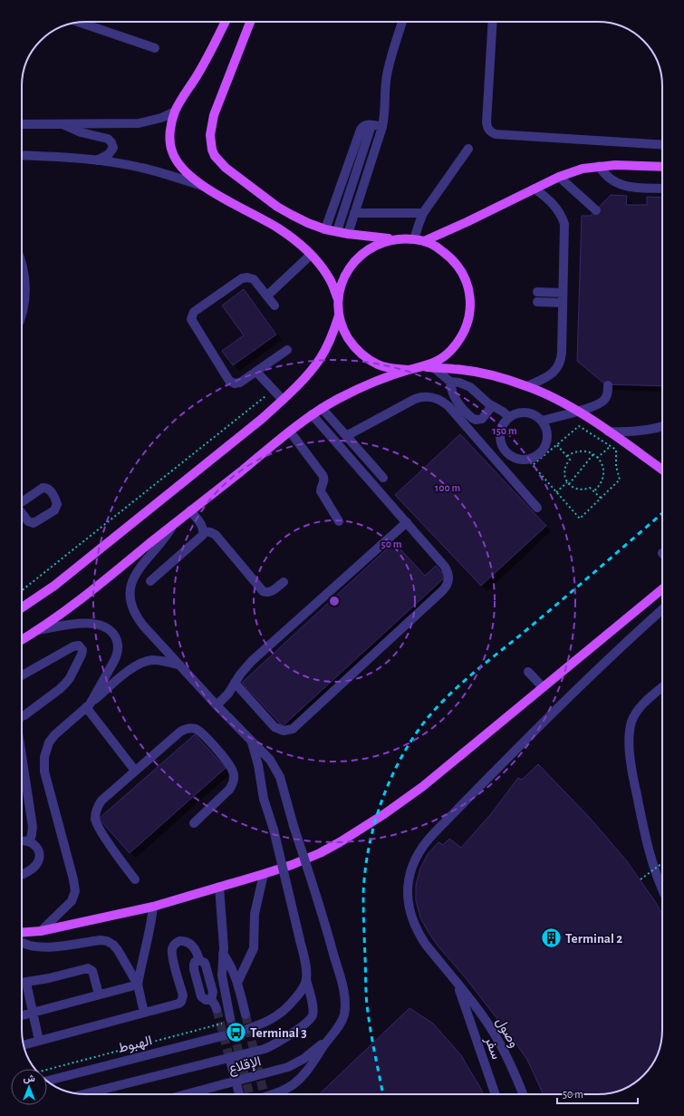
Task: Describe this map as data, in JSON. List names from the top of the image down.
{
  "streets": {
    "street": [
      "وصول",
      "الهبوط",
      "سفر",
      "الإقلاع"
    ]
  },
  "crossings": [
    ["وصول", "سفر"]
  ],
  "places": {
    "building": ["Terminal 2"],
    "bus stop": ["Terminal 3"]
  },
  "scale_bar": "50 m",
  "north": "top",
  "rings": ["150 m", "100 m", "50 m"]
}
